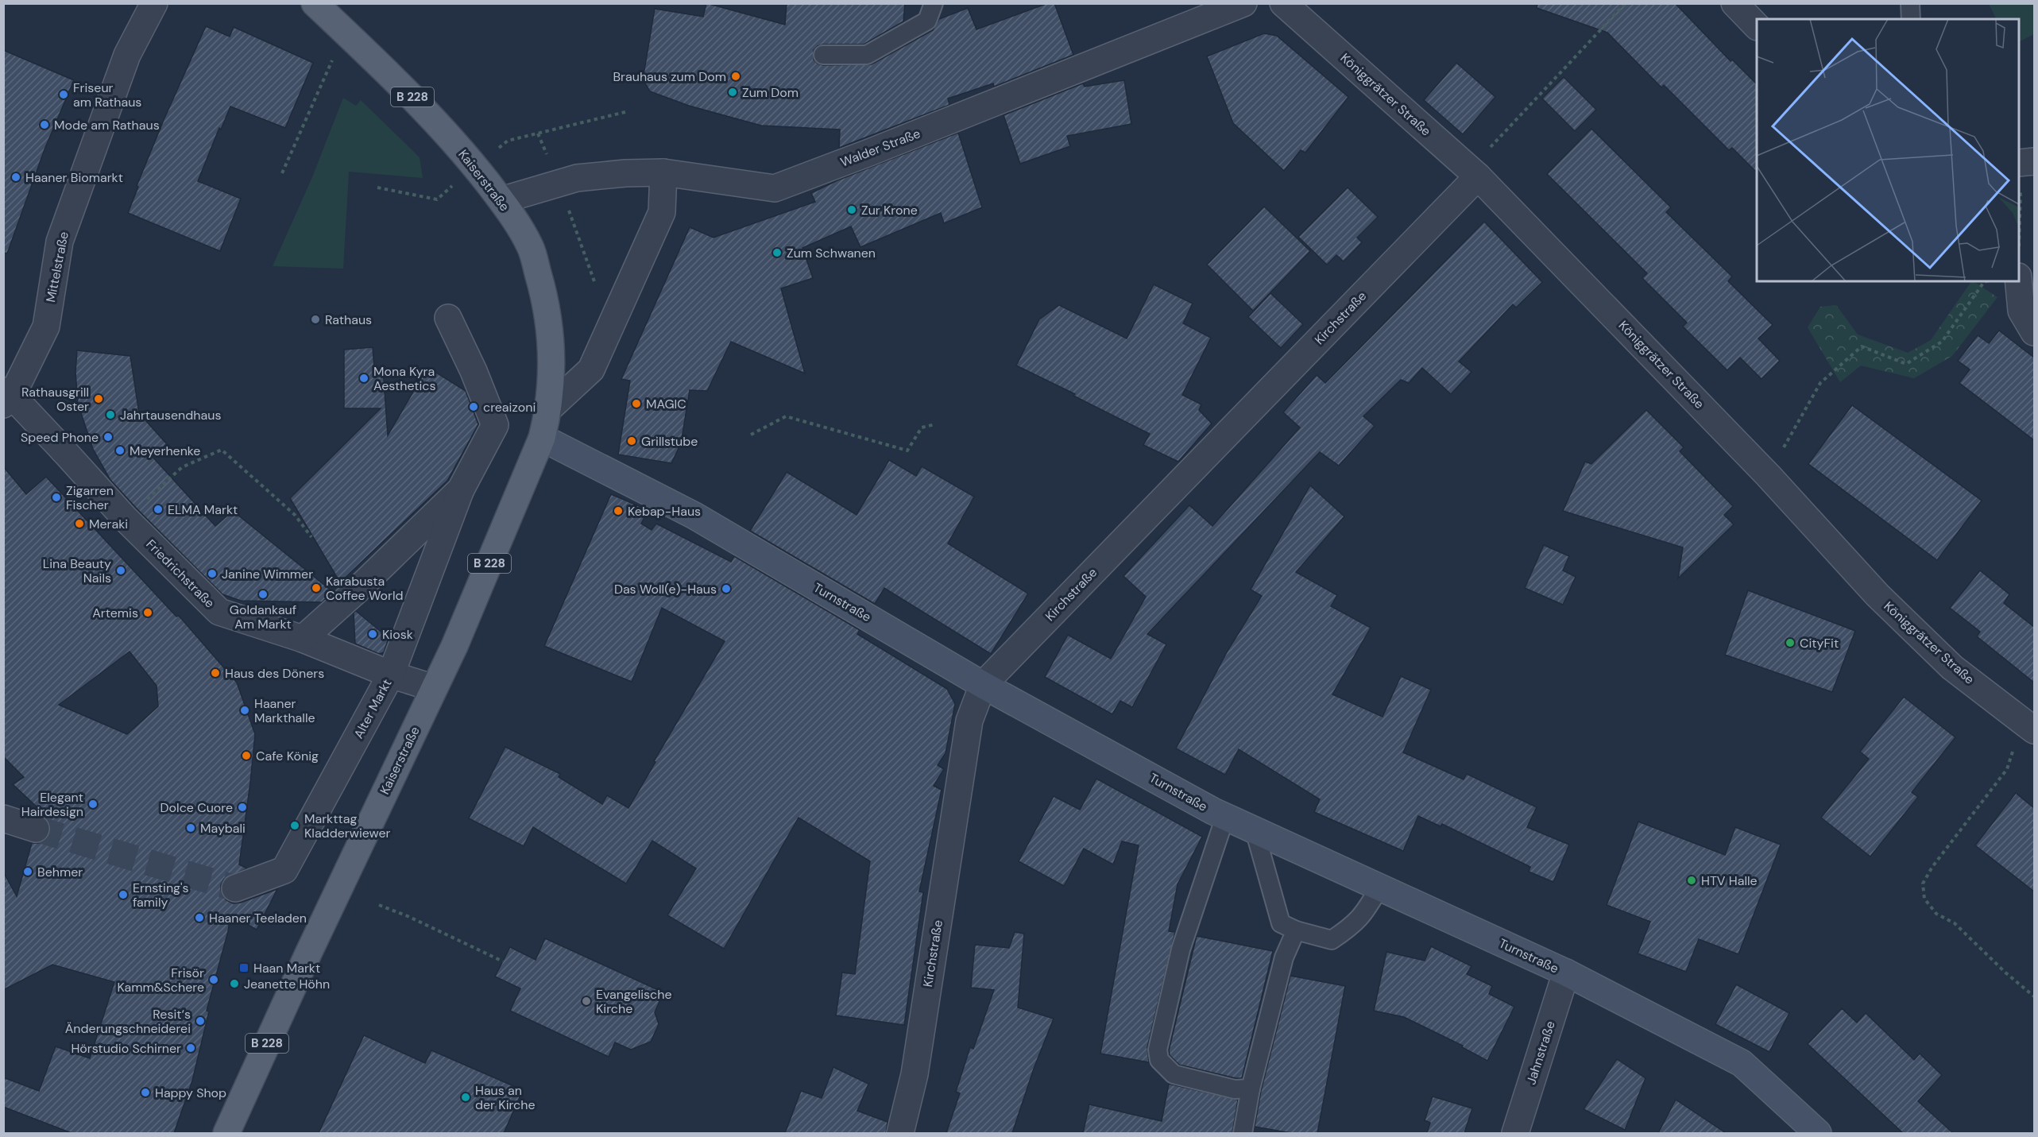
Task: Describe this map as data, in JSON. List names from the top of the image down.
{
  "streets": {
    "main road": ["B 228", "Kaiserstraße", "Turnstraße"],
    "street": [
      "Königgrätzer Straße",
      "Walder Straße",
      "Mittelstraße",
      "Kirchstraße",
      "Friedrichstraße",
      "Alter Markt",
      "Jahnstraße"
    ]
  },
  "crossings": [
    ["Königgrätzer Straße", "Kirchstraße"],
    ["Walder Straße", "Kaiserstraße"],
    ["Kaiserstraße", "Friedrichstraße"],
    ["Kaiserstraße", "Turnstraße"],
    ["Mittelstraße", "Friedrichstraße"],
    ["Kirchstraße", "Turnstraße"],
    ["Friedrichstraße", "Alter Markt"],
    ["Turnstraße", "Jahnstraße"]
  ],
  "places": {
    "other": [
      "Brauhaus zum Dom",
      "Zum Dom",
      "Friseur am Rathaus",
      "Mode am Rathaus",
      "Haaner Biomarkt",
      "Zur Krone",
      "Zum Schwanen",
      "Rathaus",
      "Mona Kyra Aesthetics",
      "Rathausgrill Oster",
      "MAGIC",
      "creaizoni",
      "Jahrtausendhaus",
      "Speed Phone",
      "Grillstube",
      "Meyerhenke",
      "Zigarren Fischer",
      "ELMA Markt",
      "Kebap-Haus",
      "Meraki",
      "Lina Beauty Nails",
      "Janine Wimmer",
      "Karabusta Coffee World",
      "Das Woll(e)-Haus",
      "Goldankauf Am Markt",
      "Artemis",
      "Kiosk",
      "CityFit",
      "Haus des Döners",
      "Haaner Markthalle",
      "Cafe König",
      "Elegant Hairdesign",
      "Dolce Cuore",
      "Markttag Kladderwiewer",
      "Maybali",
      "Behmer",
      "HTV Halle",
      "Ernsting's family",
      "Haaner Teeladen",
      "Frisör Kamm&Schere",
      "Jeanette Höhn",
      "Evangelische Kirche",
      "Resit‘s Änderungschneiderei",
      "Hörstudio Schirner",
      "Happy Shop",
      "Haus an der Kirche"
    ],
    "transit": ["Haan Markt"]
  }
}
